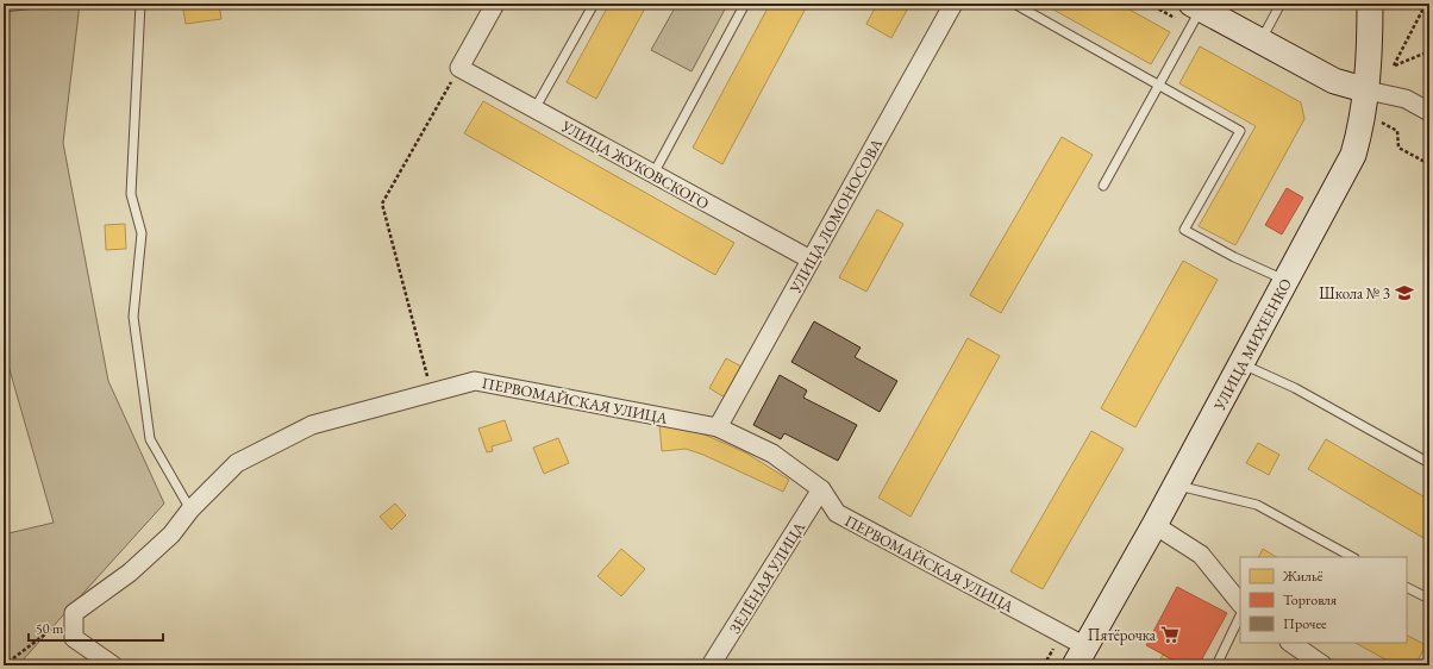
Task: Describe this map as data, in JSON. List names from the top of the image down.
{
  "streets": {
    "street": [
      "УЛИЦА ЖУКОВСКОГО",
      "УЛИЦА ЛОМОНОСОВА",
      "УЛИЦА МИХЕЕНКО",
      "ПЕРВОМАЙСКАЯ УЛИЦА",
      "ЗЕЛЁНАЯ УЛИЦА"
    ]
  },
  "crossings": [
    ["УЛИЦА ЖУКОВСКОГО", "УЛИЦА ЛОМОНОСОВА"],
    ["УЛИЦА ЛОМОНОСОВА", "ПЕРВОМАЙСКАЯ УЛИЦА"],
    ["УЛИЦА МИХЕЕНКО", "ПЕРВОМАЙСКАЯ УЛИЦА"],
    ["ПЕРВОМАЙСКАЯ УЛИЦА", "ЗЕЛЁНАЯ УЛИЦА"]
  ],
  "places": {
    "school or university": ["Школа № 3"],
    "supermarket": ["Пятёрочка"]
  },
  "legend": ["Жильё", "Торговля", "Прочее"],
  "scale_bar": "50 m"
}
